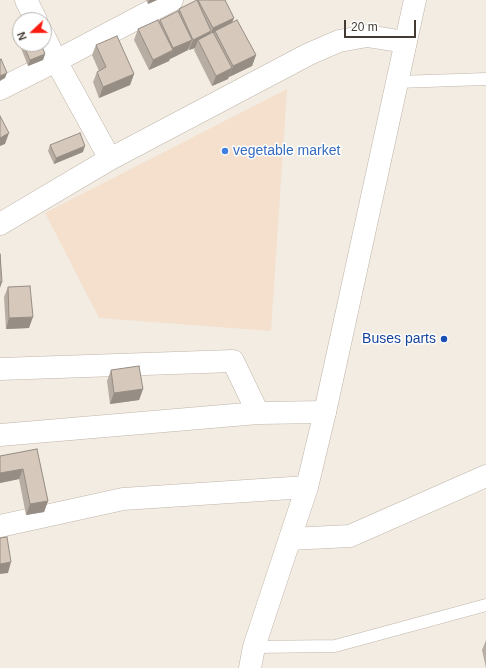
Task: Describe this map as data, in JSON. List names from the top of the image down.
{
  "places": ["vegetable market", "Buses parts"],
  "scale_bar": "20 m",
  "north": "left"
}
